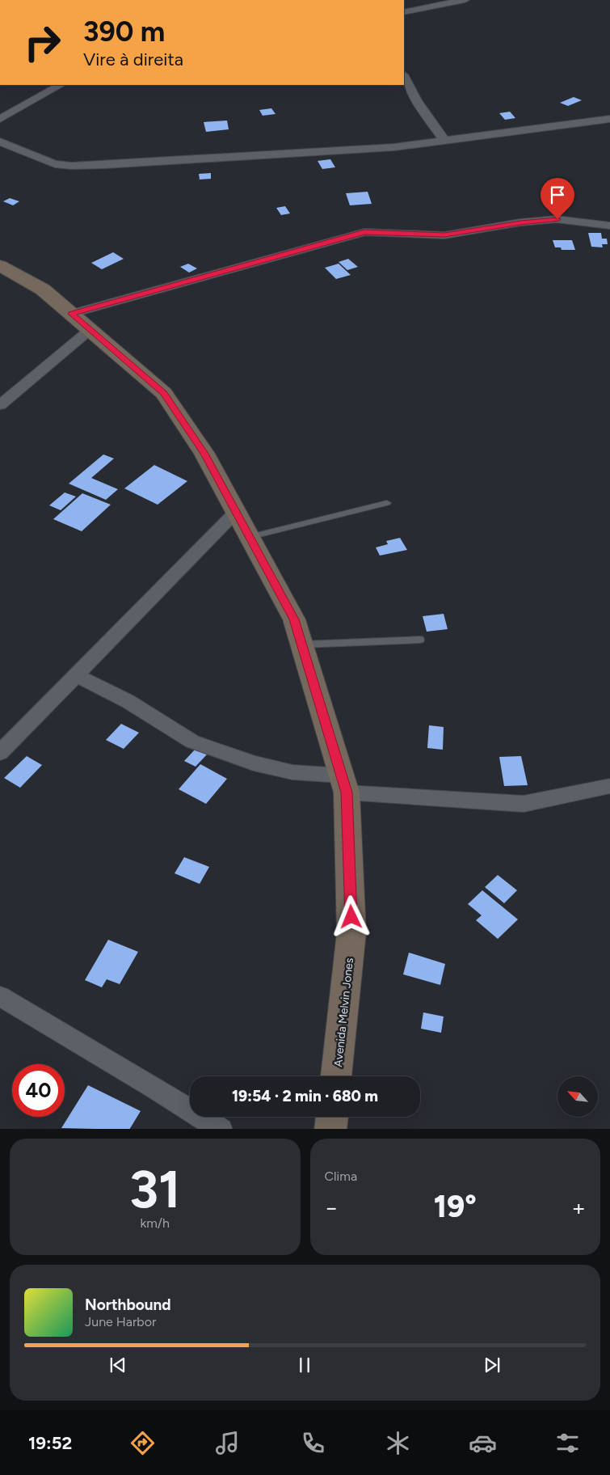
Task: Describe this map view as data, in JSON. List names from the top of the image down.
{
  "streets": {
    "street": ["Avenida Melvin Jones"]
  },
  "north": "top left",
  "page": {
    "turn": ["390 m", "Vire à direita"],
    "limit": "40",
    "trip": "19:54 · 2 min · 680 m",
    "tile": [
      ["31", "km/h"],
      "Clima"
    ],
    "heat": ["−", "19°", "+"],
    "song": ["Northbound", "June Harbor"],
    "tabs": "19:52"
  }
}
